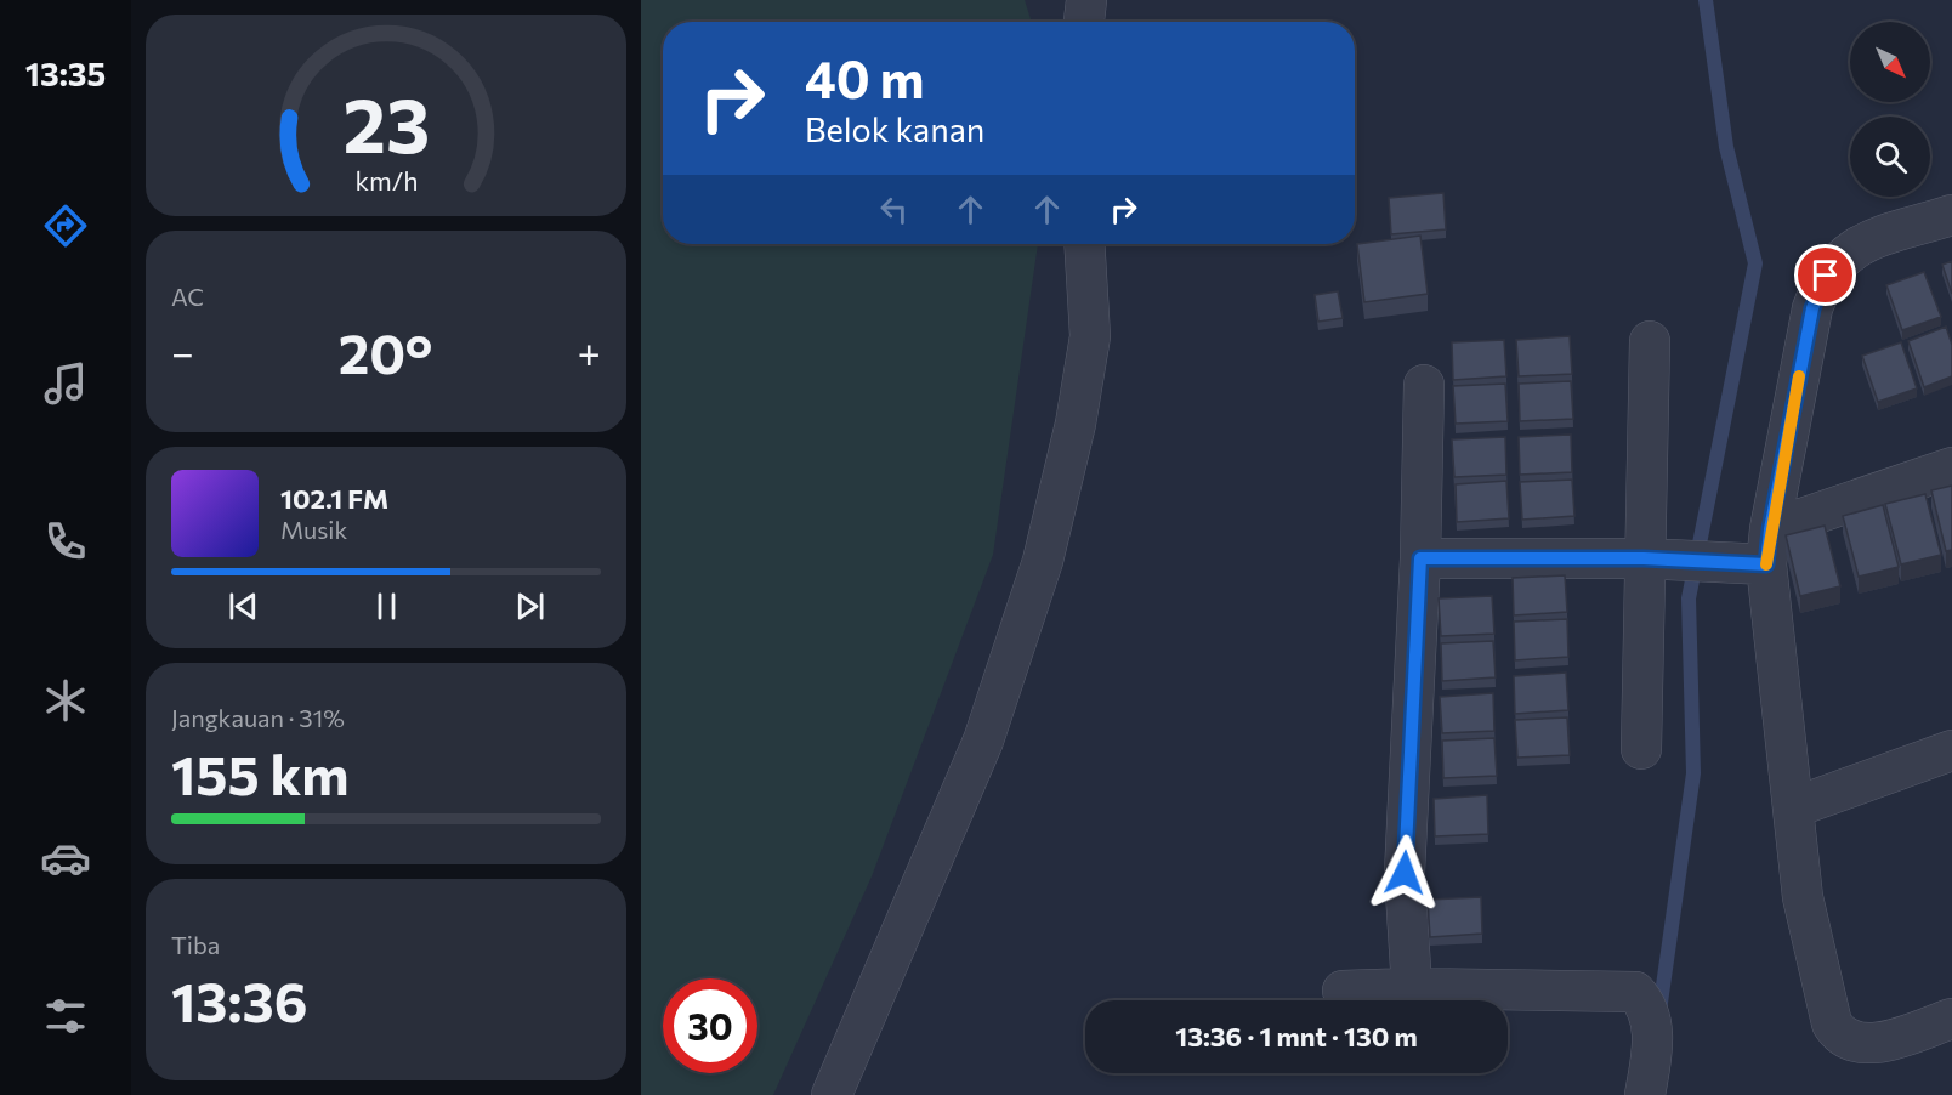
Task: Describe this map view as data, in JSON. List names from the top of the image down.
{
  "north": "bottom right",
  "page": {
    "tabs": "13:35",
    "turn": ["40 m", "Belok kanan"],
    "tile": [
      "AC",
      ["Jangkauan · 31%", "155 km"],
      ["Tiba", "13:36"]
    ],
    "heat": ["−", "20°", "+"],
    "song": ["102.1 FM", "Musik"],
    "limit": "30",
    "trip": "13:36 · 1 mnt · 130 m",
    "gauge": ["23", "km/h"]
  }
}
